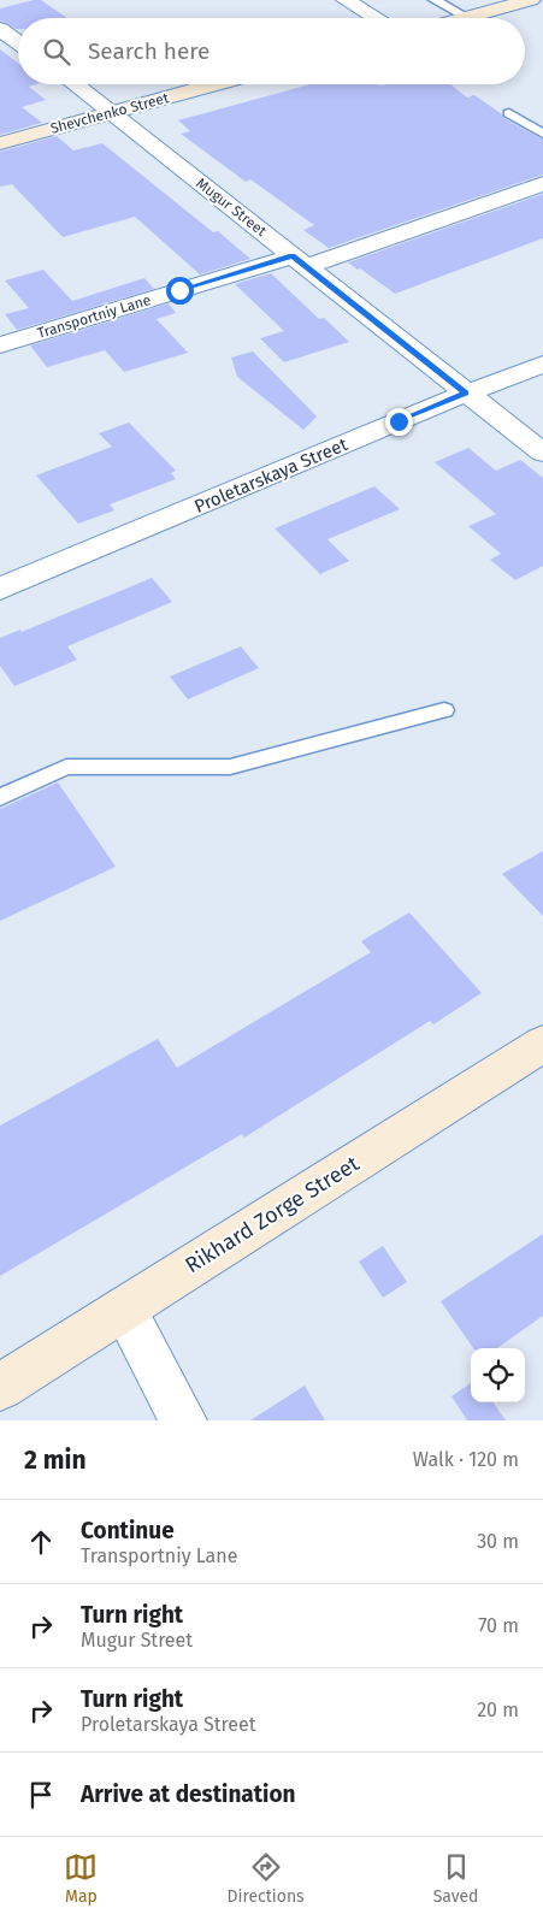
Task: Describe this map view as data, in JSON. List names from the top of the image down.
{
  "streets": {
    "street": [
      "Shevchenko Street",
      "Mugur Street",
      "Transportniy Lane",
      "Proletarskaya Street",
      "Rikhard Zorge Street"
    ]
  },
  "crossings": [
    ["Shevchenko Street", "Mugur Street"],
    ["Mugur Street", "Transportniy Lane"],
    ["Mugur Street", "Proletarskaya Street"]
  ],
  "page": {
    "search": "Search here",
    "heading": ["2 min", "Walk · 120 m"],
    "list": [
      ["Continue", "Transportniy Lane", "30 m"],
      ["Turn right", "Mugur Street", "70 m"],
      ["Turn right", "Proletarskaya Street", "20 m"],
      "Arrive at destination"
    ],
    "nav": ["Map", "Directions", "Saved"]
  }
}
